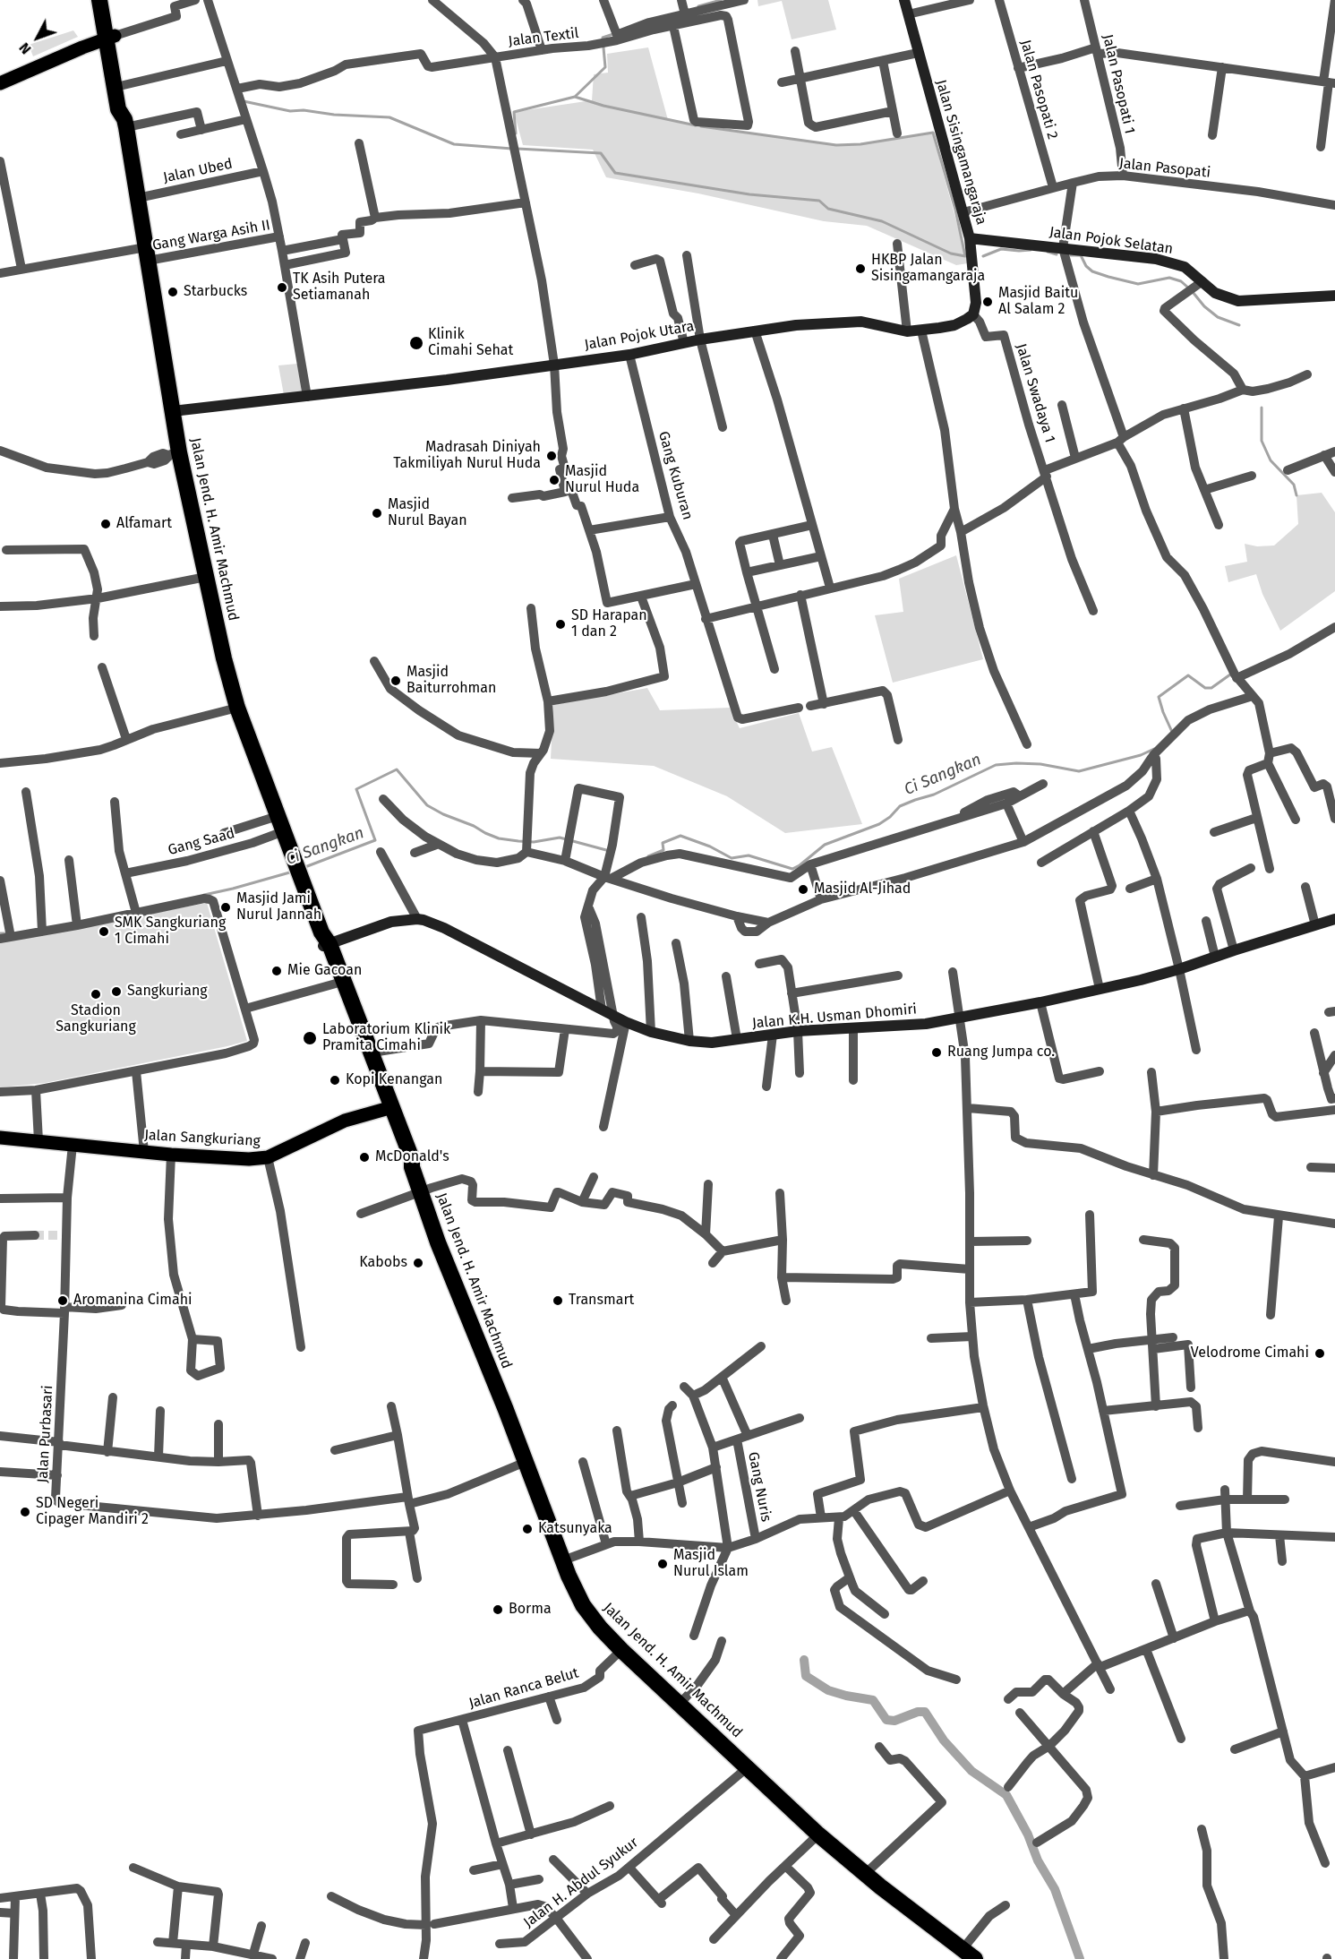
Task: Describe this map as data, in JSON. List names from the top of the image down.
{
  "streets": {
    "highway": ["Jalan Jend. H. Amir Machmud"],
    "main road": [
      "Jalan Sisingamangaraja",
      "Jalan Pojok Selatan",
      "Jalan Pojok Utara",
      "Jalan K.H. Usman Dhomiri",
      "Jalan Sangkuriang"
    ],
    "street": [
      "Jalan Textil",
      "Jalan Pasopati 1",
      "Jalan Pasopati 2",
      "Jalan Pasopati",
      "Jalan Ubed",
      "Gang Warga Asih II",
      "Jalan Swadaya 1",
      "Gang Kuburan",
      "Gang Saad",
      "Jalan Purbasari",
      "Gang Nuris",
      "Jalan Ranca Belut",
      "Jalan H. Abdul Syukur"
    ]
  },
  "crossings": [
    ["Jalan Pasopati 1", "Jalan Pasopati"],
    ["Jalan Pasopati 2", "Jalan Pasopati"],
    ["Jalan Sisingamangaraja", "Jalan Pasopati"],
    ["Jalan Sisingamangaraja", "Jalan Pojok Selatan"],
    ["Jalan Sisingamangaraja", "Jalan Pojok Utara"],
    ["Jalan Sisingamangaraja", "Jalan Swadaya 1"],
    ["Jalan Ubed", "Jalan Jend. H. Amir Machmud"],
    ["Gang Warga Asih II", "Jalan Jend. H. Amir Machmud"],
    ["Jalan Pojok Utara", "Jalan Swadaya 1"],
    ["Jalan Pojok Utara", "Gang Kuburan"],
    ["Jalan Pojok Utara", "Jalan Jend. H. Amir Machmud"],
    ["Jalan Jend. H. Amir Machmud", "Gang Saad"],
    ["Jalan Jend. H. Amir Machmud", "Jalan K.H. Usman Dhomiri"],
    ["Jalan Jend. H. Amir Machmud", "Jalan Sangkuriang"],
    ["Jalan Jend. H. Amir Machmud", "Jalan Purbasari"],
    ["Jalan Jend. H. Amir Machmud", "Jalan Ranca Belut"],
    ["Jalan Jend. H. Amir Machmud", "Jalan H. Abdul Syukur"],
    ["Jalan Sangkuriang", "Jalan Purbasari"]
  ],
  "water": ["Ci Sangkan"],
  "places": [
    "HKBP Jalan Sisingamangaraja",
    "TK Asih Putera Setiamanah",
    "Starbucks",
    "Masjid Baitu Al Salam 2",
    "Klinik Cimahi Sehat",
    "Madrasah Diniyah Takmiliyah Nurul Huda",
    "Masjid Nurul Huda",
    "Masjid Nurul Bayan",
    "Alfamart",
    "SD Harapan 1 dan 2",
    "Masjid Baiturrohman",
    "Masjid Al-Jihad",
    "Masjid Jami Nurul Jannah",
    "SMK Sangkuriang 1 Cimahi",
    "Mie Gacoan",
    "Sangkuriang",
    "Stadion Sangkuriang",
    "Laboratorium Klinik Pramita Cimahi",
    "Ruang Jumpa co.",
    "Kopi Kenangan",
    "McDonald's",
    "Kabobs",
    "Aromanina Cimahi",
    "Transmart",
    "Velodrome Cimahi",
    "SD Negeri Cipager Mandiri 2",
    "Katsunyaka",
    "Masjid Nurul Islam",
    "Borma"
  ],
  "north": "bottom left"
}
